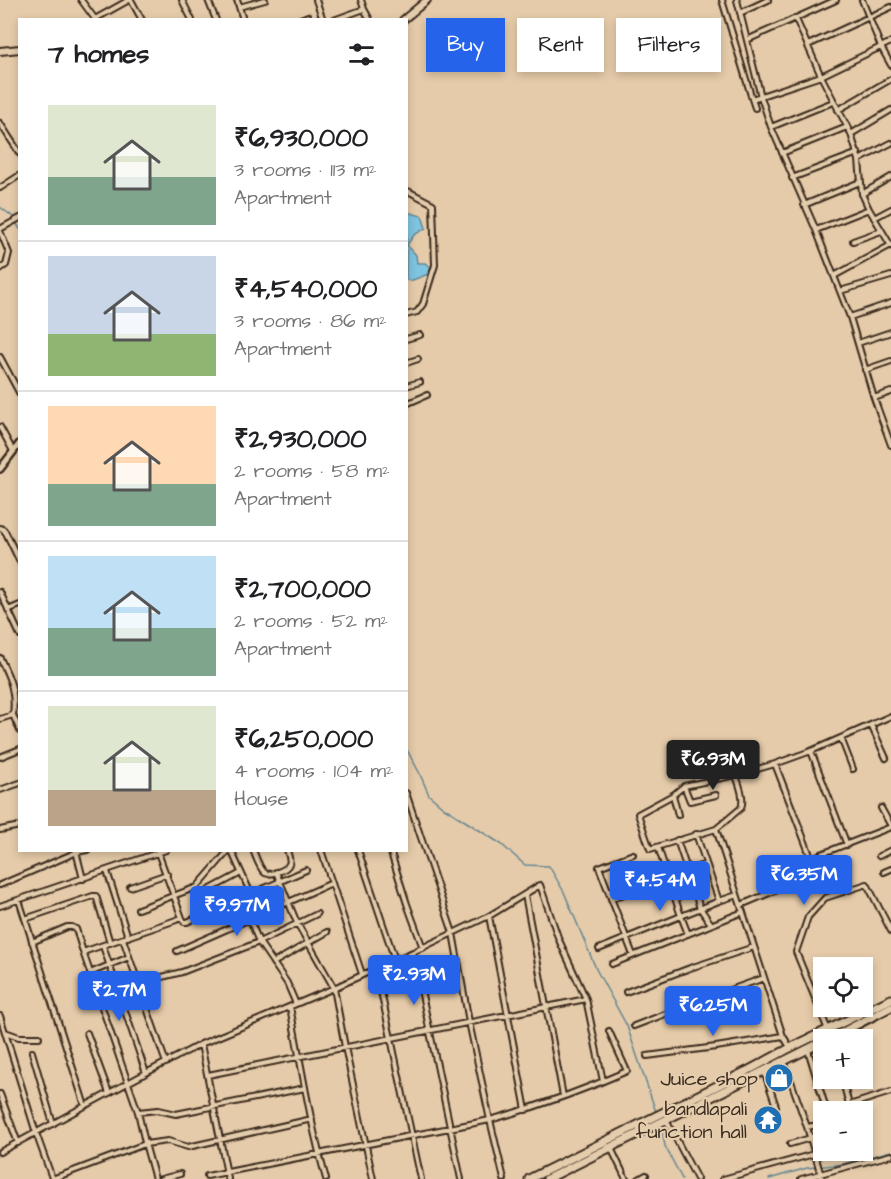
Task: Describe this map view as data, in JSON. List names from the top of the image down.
{
  "places": {
    "shop": ["Juice shop"],
    "temple": ["bandlapali function hall"]
  },
  "page": {
    "chip": ["Buy", "Rent", "Filters"],
    "heading": "7 homes",
    "list": [
      {
        "name": "₹6,930,000",
        "note": "3 rooms · 113 m² · Apartment"
      },
      {
        "name": "₹4,540,000",
        "note": "3 rooms · 86 m² · Apartment"
      },
      {
        "name": "₹2,930,000",
        "note": "2 rooms · 58 m² · Apartment"
      },
      {
        "name": "₹2,700,000",
        "note": "2 rooms · 52 m² · Apartment"
      },
      {
        "name": "₹6,250,000",
        "note": "4 rooms · 104 m² · House"
      }
    ],
    "price": [
      "₹6.93M",
      "₹6.35M",
      "₹4.54M",
      "₹9.97M",
      "₹2.93M",
      "₹2.7M",
      "₹6.25M"
    ],
    "map_buttons": ["+", "−"]
  }
}
